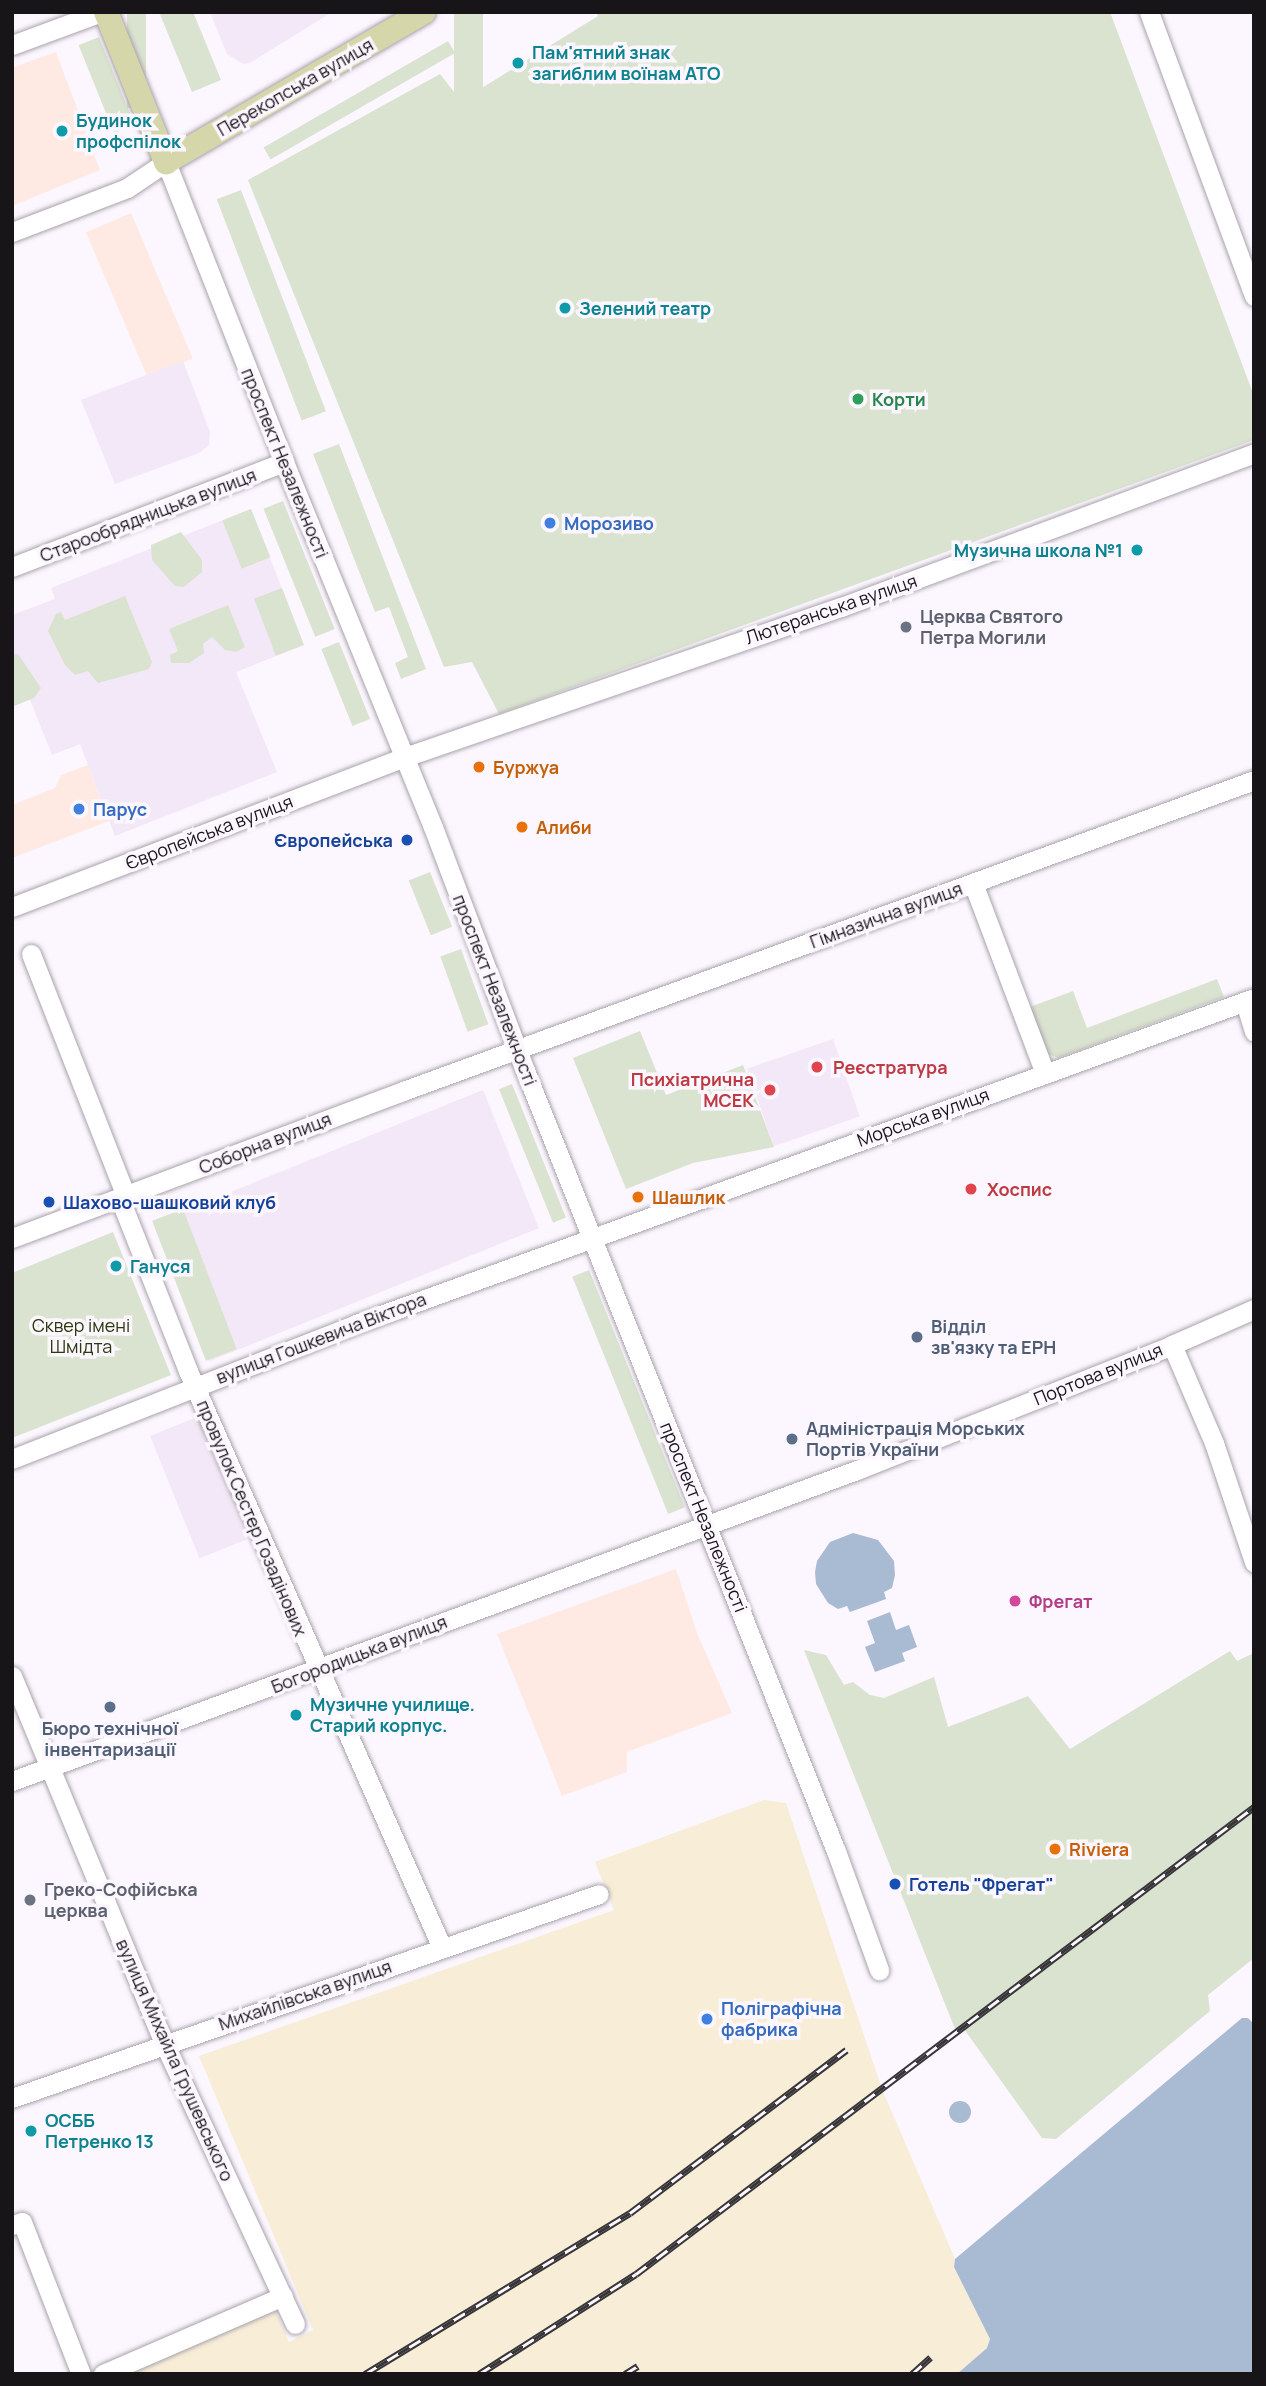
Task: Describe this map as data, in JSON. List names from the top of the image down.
{
  "streets": {
    "main road": ["Перекопська вулиця", "проспект Незалежності"],
    "street": [
      "Старообрядницька вулиця",
      "Лютеранська вулиця",
      "Європейська вулиця",
      "Гімназична вулиця",
      "Морська вулиця",
      "Соборна вулиця",
      "вулиця Гошкевича Віктора",
      "Портова вулиця",
      "провулок Сестер Гозадінових",
      "Богородицька вулиця",
      "Михайлівська вулиця",
      "вулиця Михайла Грушевського"
    ]
  },
  "crossings": [
    ["Перекопська вулиця", "проспект Незалежності"],
    ["проспект Незалежності", "Старообрядницька вулиця"],
    ["проспект Незалежності", "Лютеранська вулиця"],
    ["проспект Незалежності", "Європейська вулиця"],
    ["проспект Незалежності", "Гімназична вулиця"],
    ["проспект Незалежності", "Морська вулиця"],
    ["проспект Незалежності", "Соборна вулиця"],
    ["проспект Незалежності", "вулиця Гошкевича Віктора"],
    ["проспект Незалежності", "Портова вулиця"],
    ["проспект Незалежності", "Богородицька вулиця"],
    ["Лютеранська вулиця", "Європейська вулиця"],
    ["Гімназична вулиця", "Соборна вулиця"],
    ["Морська вулиця", "вулиця Гошкевича Віктора"],
    ["Соборна вулиця", "провулок Сестер Гозадінових"],
    ["вулиця Гошкевича Віктора", "провулок Сестер Гозадінових"],
    ["Портова вулиця", "Богородицька вулиця"],
    ["провулок Сестер Гозадінових", "Богородицька вулиця"],
    ["провулок Сестер Гозадінових", "Михайлівська вулиця"],
    ["Богородицька вулиця", "вулиця Михайла Грушевського"],
    ["Михайлівська вулиця", "вулиця Михайла Грушевського"]
  ],
  "parks": ["Сквер імені Шмідта"],
  "places": [
    "Пам'ятний знак загиблим воїнам АТО",
    "Будинок профспілок",
    "Зелений театр",
    "Корти",
    "Морозиво",
    "Музична школа №1",
    "Церква Святого Петра Могили",
    "Буржуа",
    "Парус",
    "Алиби",
    "Європейська",
    "Реєстратура",
    "Психіатрична МСЕК",
    "Хоспис",
    "Шашлик",
    "Шахово-шашковий клуб",
    "Гануся",
    "Відділ зв'язку та ЕРН",
    "Адміністрація Морських Портів України",
    "Фрегат",
    "Бюро технічної інвентаризації",
    "Музичне училище. Старий корпус.",
    "Riviera",
    "Готель \"Фрегат\"",
    "Греко-Софійська церква",
    "Поліграфічна фабрика",
    "ОСББ Петренко 13"
  ]
}
